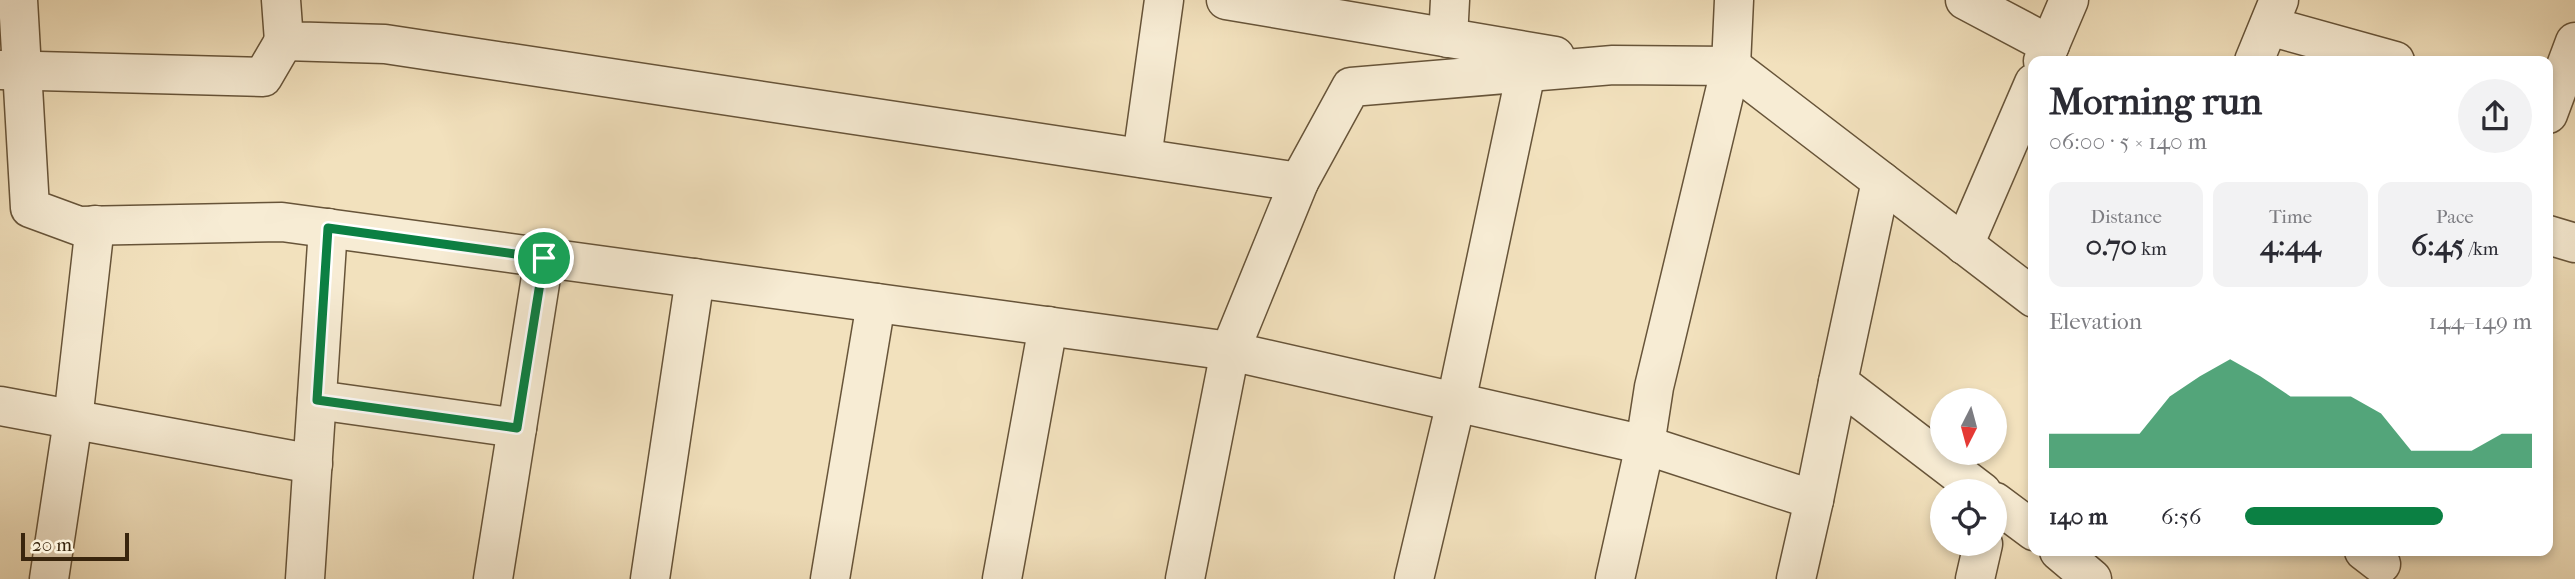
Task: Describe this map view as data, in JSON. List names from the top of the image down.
{
  "scale_bar": "20 m",
  "north": "bottom",
  "page": {
    "heading": ["Morning run", "06:00 · 5 × 140 m"],
    "stats": [
      ["Distance", "0.70 km"],
      ["Time", "4:44"],
      ["Pace", "6:45 /km"]
    ],
    "chart": ["Elevation", "144–149 m"],
    "list": [
      {
        "name": "140 m",
        "note": "6:56"
      }
    ],
    "scale": "20 m"
  }
}
